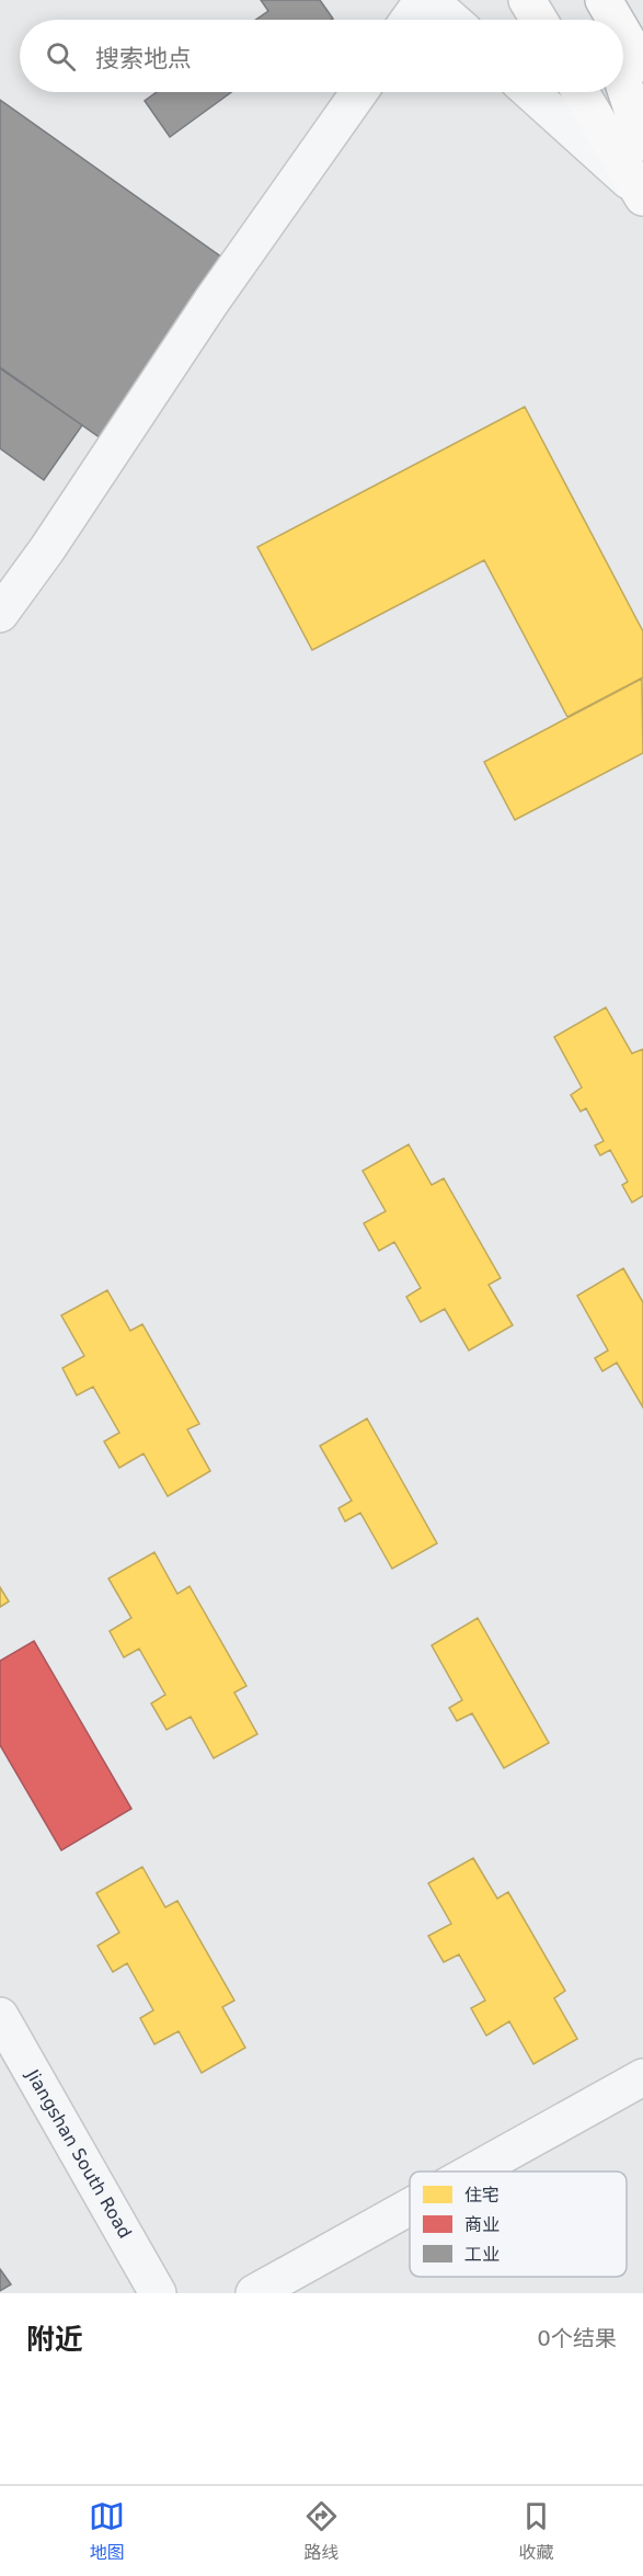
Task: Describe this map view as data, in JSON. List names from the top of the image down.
{
  "streets": {
    "street": ["Jiangshan South Road"]
  },
  "legend": ["住宅", "商业", "工业"],
  "page": {
    "search": "搜索地点",
    "heading": ["附近", "0个结果"],
    "nav": ["地图", "路线", "收藏"]
  }
}
